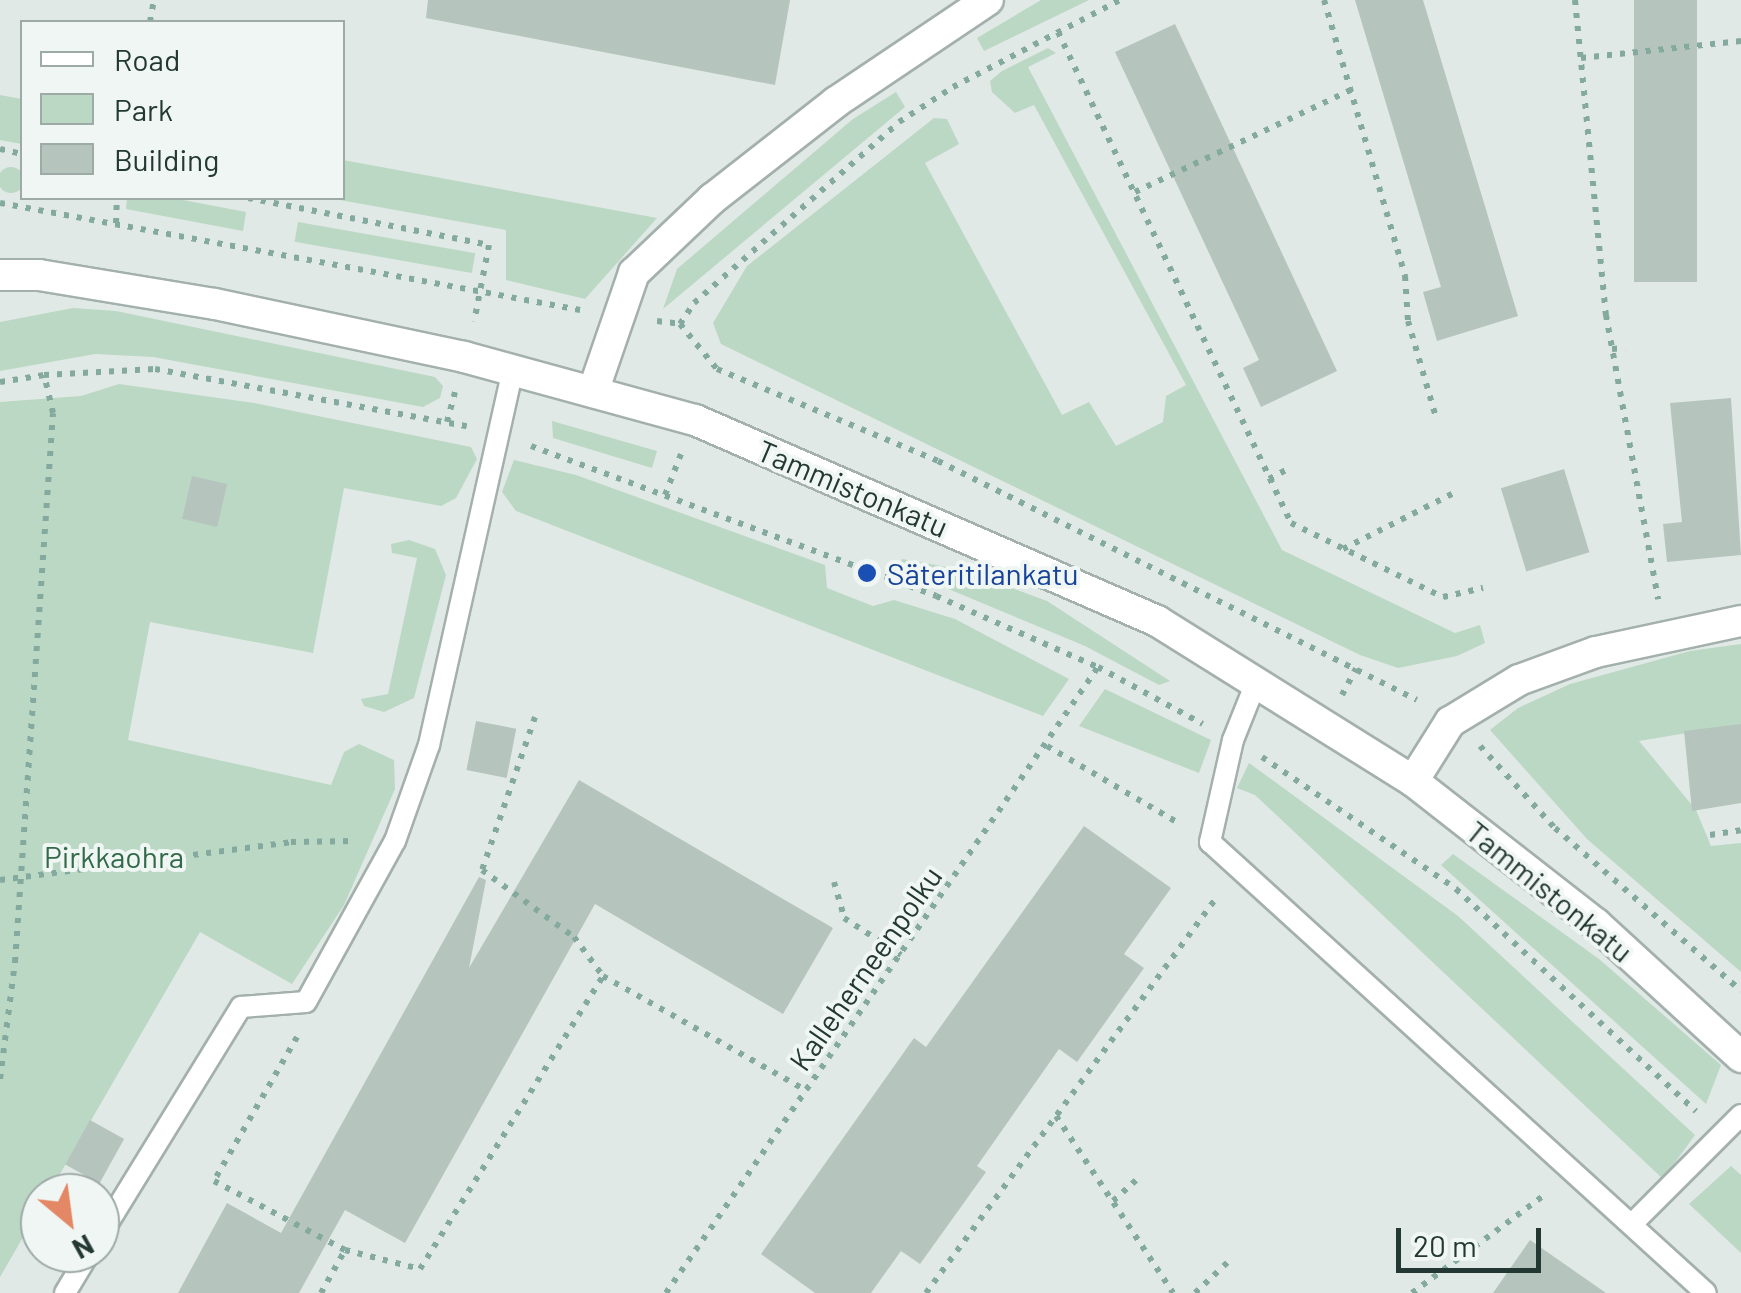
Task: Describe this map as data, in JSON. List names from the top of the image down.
{
  "streets": {
    "street": ["Tammistonkatu"],
    "path": ["Kalleherneenpolku"]
  },
  "parks": ["Pirkkaohra"],
  "places": ["Säteritilankatu"],
  "legend": ["Road", "Park", "Building"],
  "scale_bar": "20 m",
  "north": "bottom right"
}
